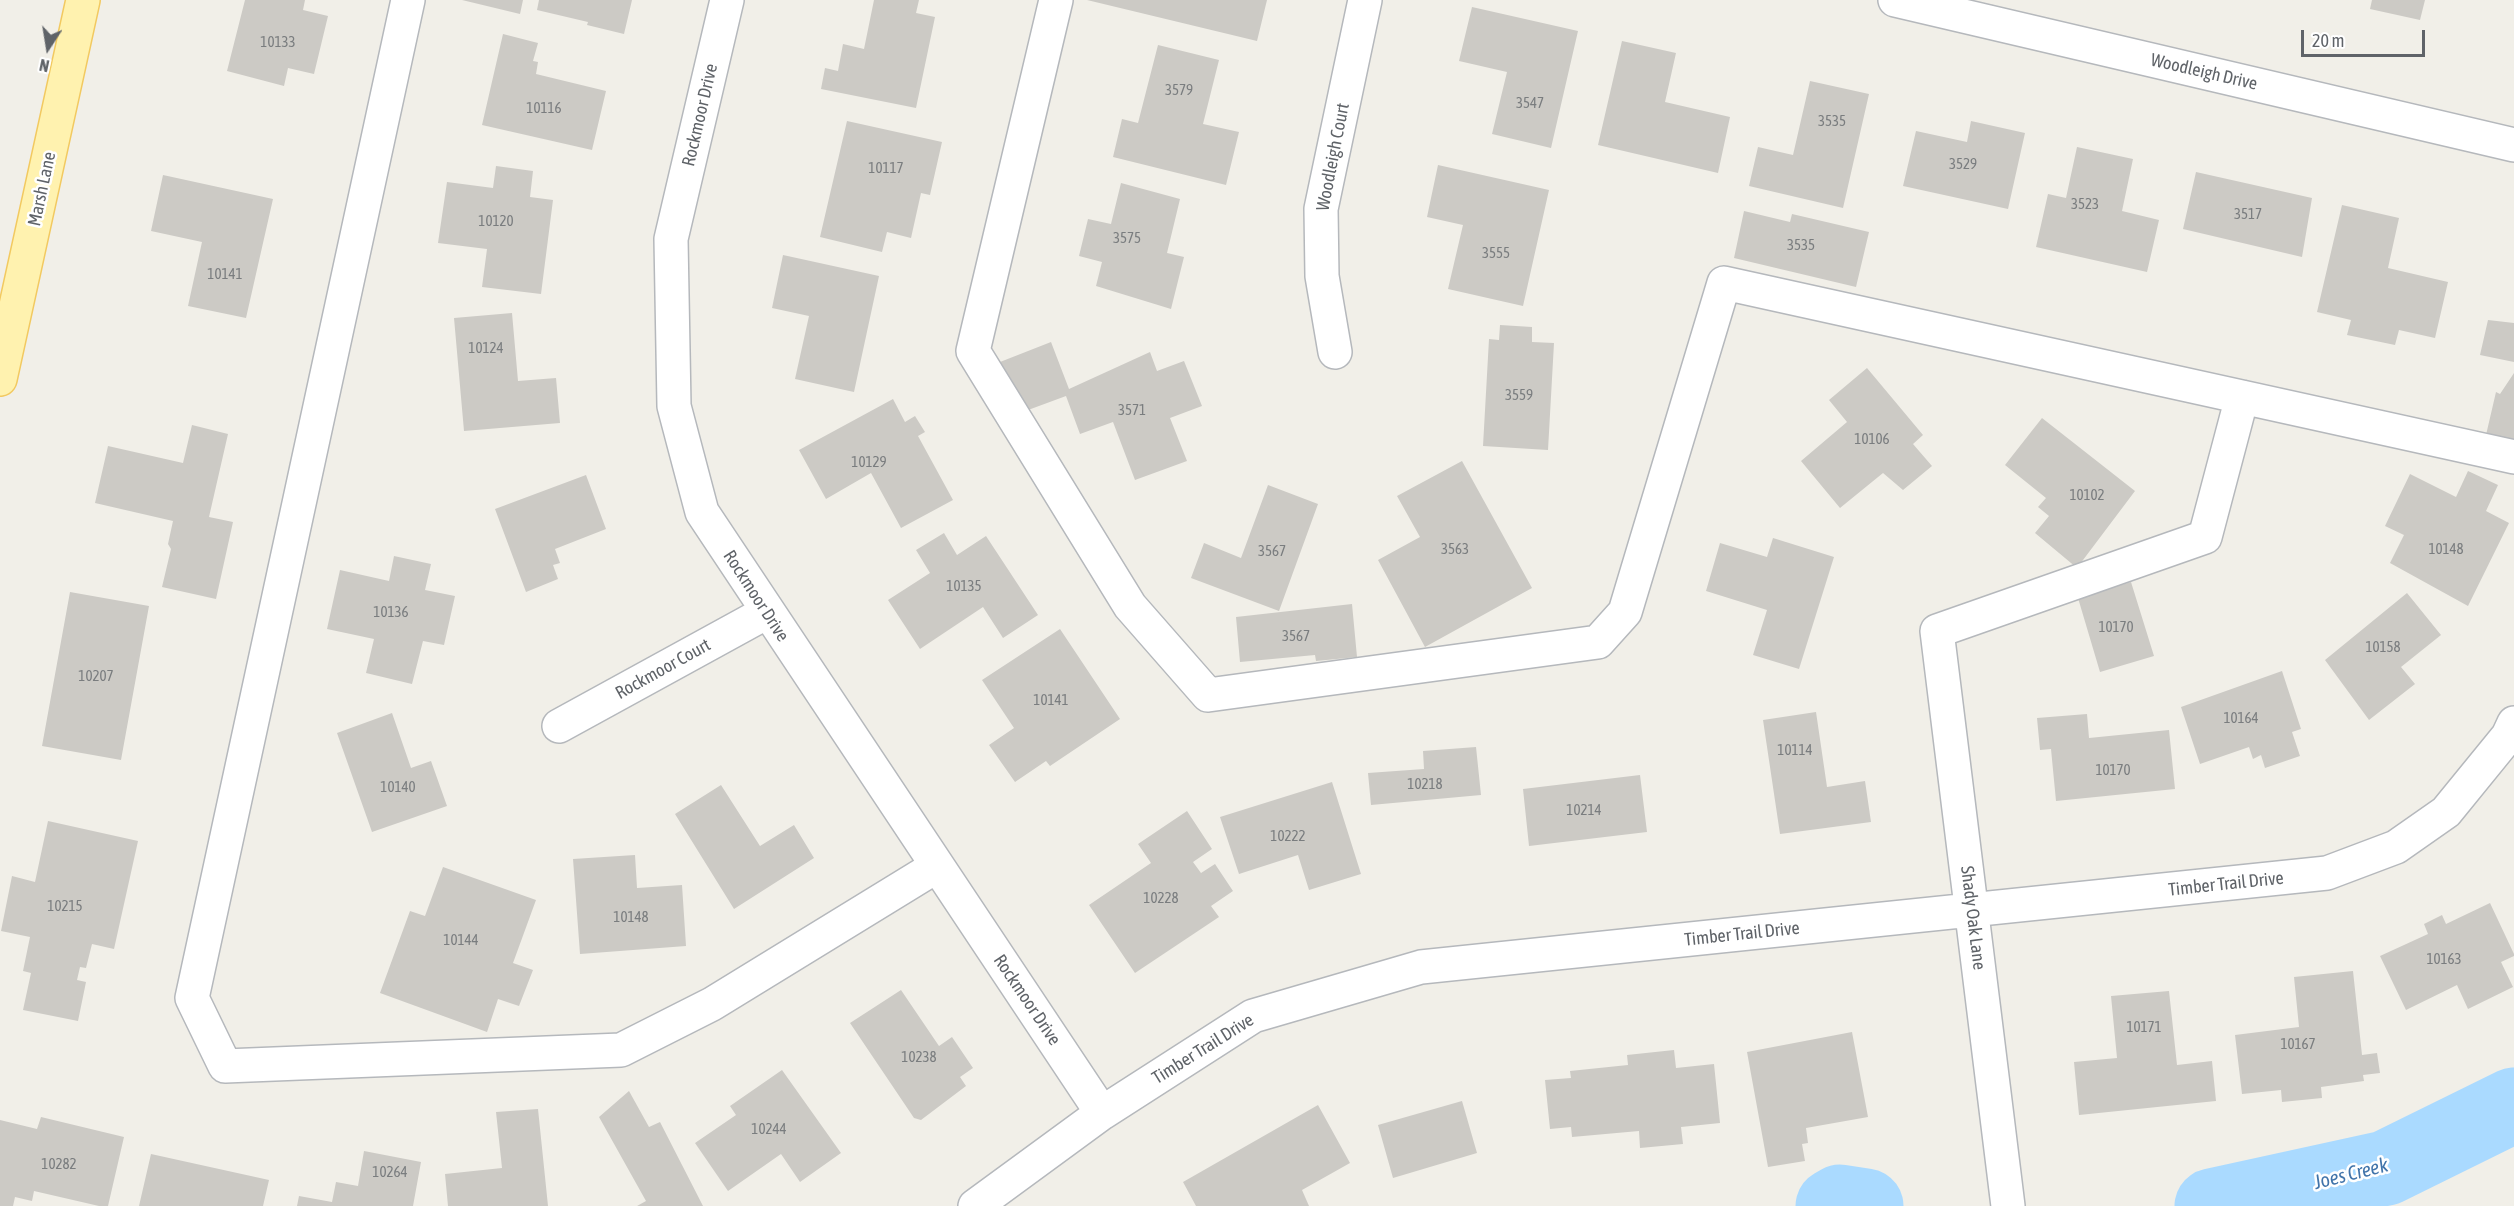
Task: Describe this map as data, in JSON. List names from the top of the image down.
{
  "streets": {
    "main road": ["Marsh Lane"],
    "street": [
      "Woodleigh Drive",
      "Rockmoor Drive",
      "Woodleigh Court",
      "Rockmoor Court",
      "Timber Trail Drive",
      "Shady Oak Lane"
    ]
  },
  "crossings": [
    ["Rockmoor Drive", "Rockmoor Court"],
    ["Rockmoor Drive", "Timber Trail Drive"],
    ["Timber Trail Drive", "Shady Oak Lane"]
  ],
  "water": ["Joes Creek"],
  "house_numbers": [
    "10133",
    "3579",
    "3547",
    "10116",
    "3535",
    "3529",
    "10117",
    "3523",
    "3517",
    "10120",
    "3575",
    "3535",
    "3555",
    "10141",
    "10124",
    "3559",
    "3571",
    "10106",
    "10129",
    "10102",
    "3563",
    "10148",
    "3567",
    "10135",
    "10136",
    "10170",
    "3567",
    "10158",
    "10207",
    "10141",
    "10164",
    "10114",
    "10170",
    "10218",
    "10140",
    "10214",
    "10222",
    "10228",
    "10215",
    "10148",
    "10144",
    "10163",
    "10171",
    "10167",
    "10238",
    "10244",
    "10282",
    "10264"
  ],
  "scale_bar": "20 m",
  "north": "bottom"
}
